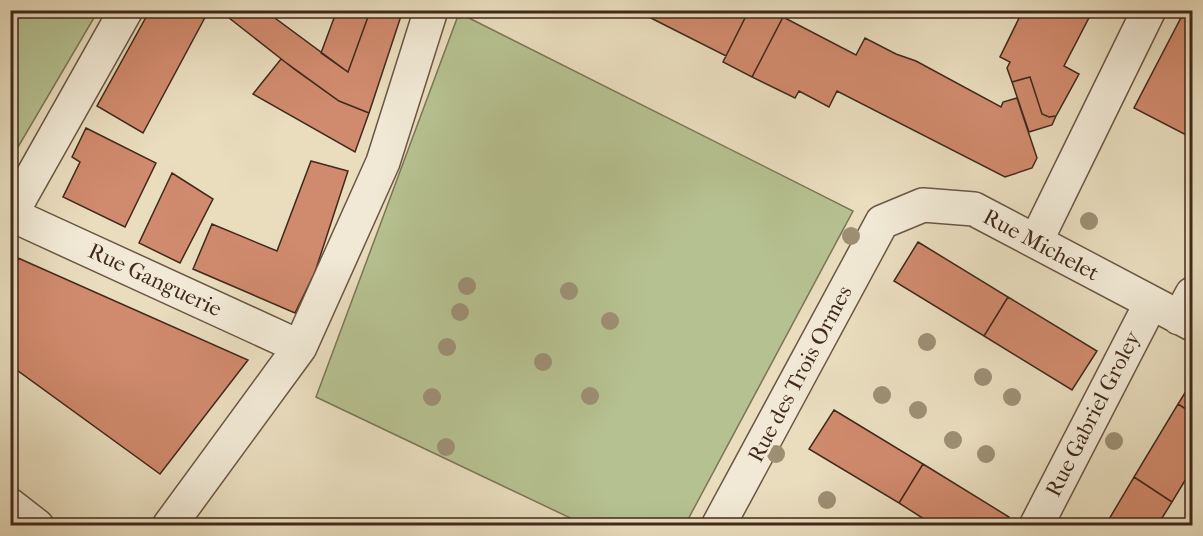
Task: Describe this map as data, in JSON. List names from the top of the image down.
{
  "streets": {
    "street": [
      "Rue Michelet",
      "Rue Ganguerie",
      "Rue des Trois Ormes",
      "Rue Gabriel Groley"
    ]
  },
  "crossings": [
    ["Rue Michelet", "Rue des Trois Ormes"],
    ["Rue Michelet", "Rue Gabriel Groley"]
  ]
}
